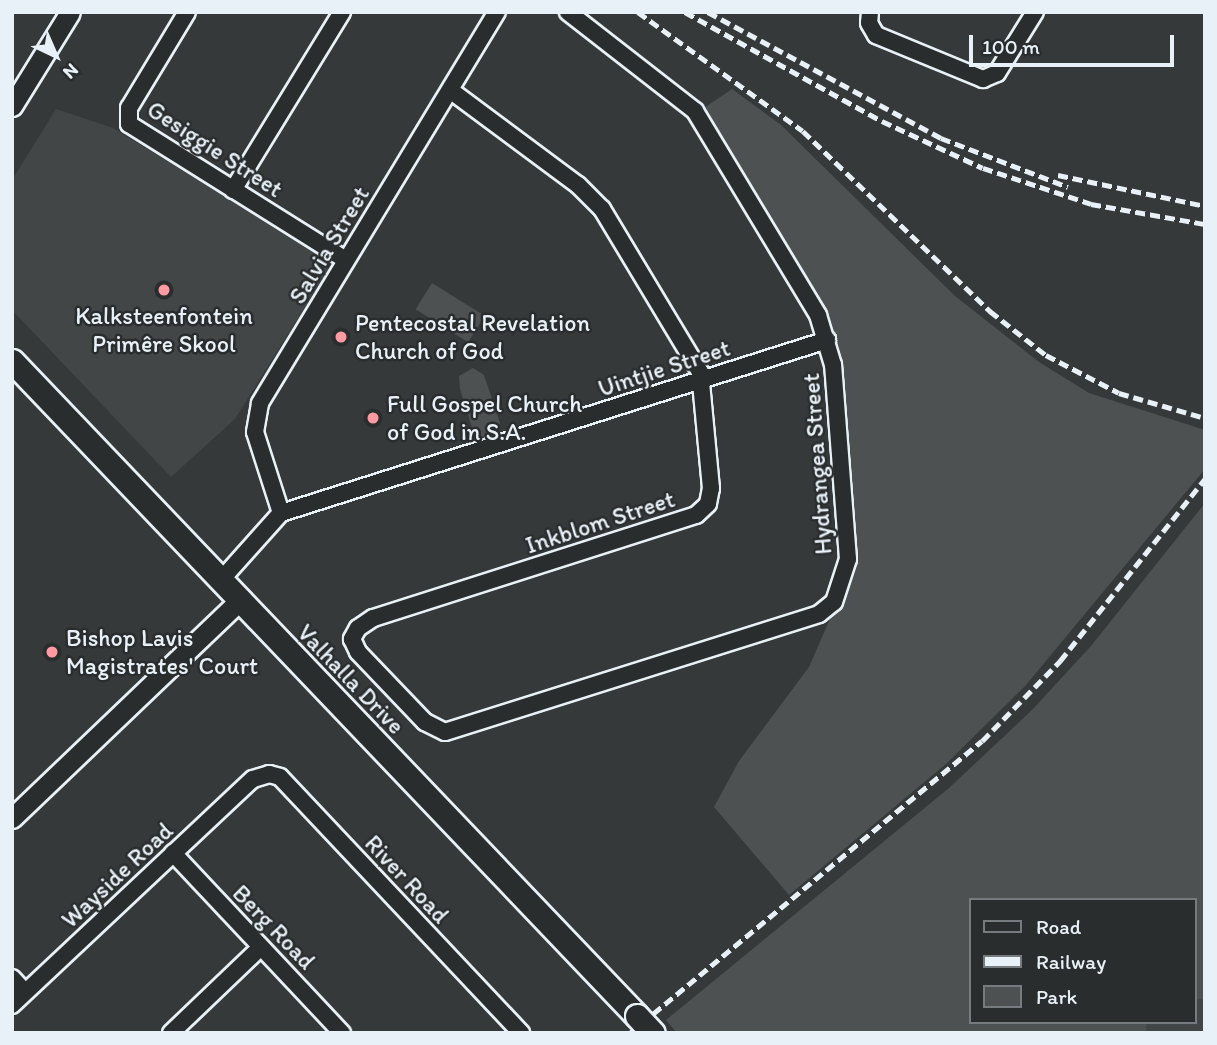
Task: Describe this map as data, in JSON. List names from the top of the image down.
{
  "streets": {
    "main road": ["Valhalla Drive"],
    "street": [
      "Gesiggie Street",
      "Salvia Street",
      "Uintjie Street",
      "Hydrangea Street",
      "Inkblom Street",
      "Wayside Road",
      "River Road",
      "Berg Road"
    ]
  },
  "crossings": [
    ["Gesiggie Street", "Salvia Street"],
    ["Salvia Street", "Uintjie Street"],
    ["Salvia Street", "Inkblom Street"],
    ["Uintjie Street", "Hydrangea Street"],
    ["Uintjie Street", "Inkblom Street"],
    ["Hydrangea Street", "Inkblom Street"],
    ["Wayside Road", "River Road"],
    ["Wayside Road", "Berg Road"]
  ],
  "places": [
    "Kalksteenfontein Primêre Skool",
    "Pentecostal Revelation Church of God",
    "Full Gospel Church of God in S.A.",
    "Bishop Lavis Magistrates' Court"
  ],
  "legend": ["Road", "Railway", "Park"],
  "scale_bar": "100 m",
  "north": "bottom right"
}
